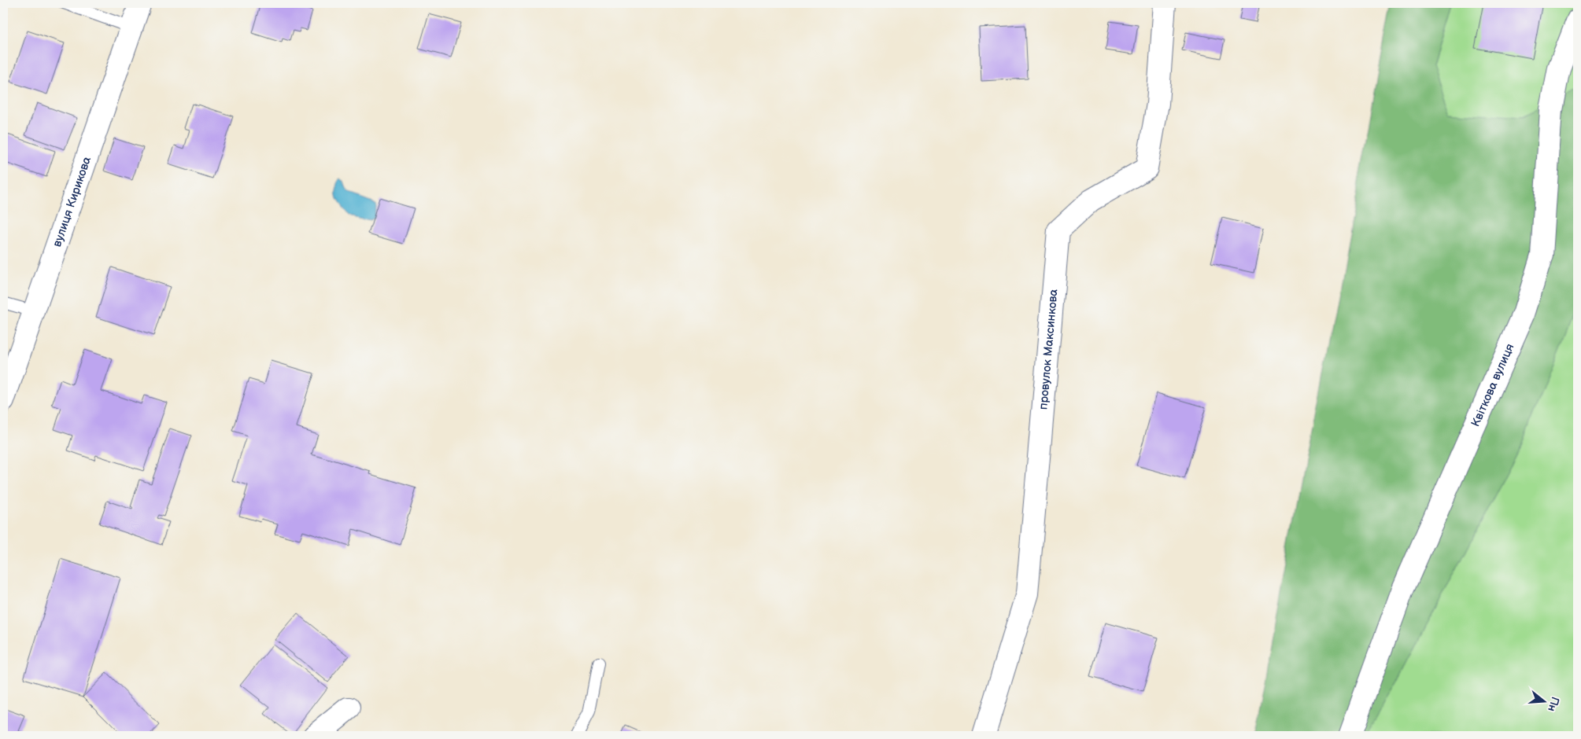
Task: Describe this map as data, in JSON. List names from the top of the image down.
{
  "streets": {
    "street": ["вулиця Кирикова", "провулок Максинкова", "Квіткова вулиця"]
  },
  "north": "right"
}
